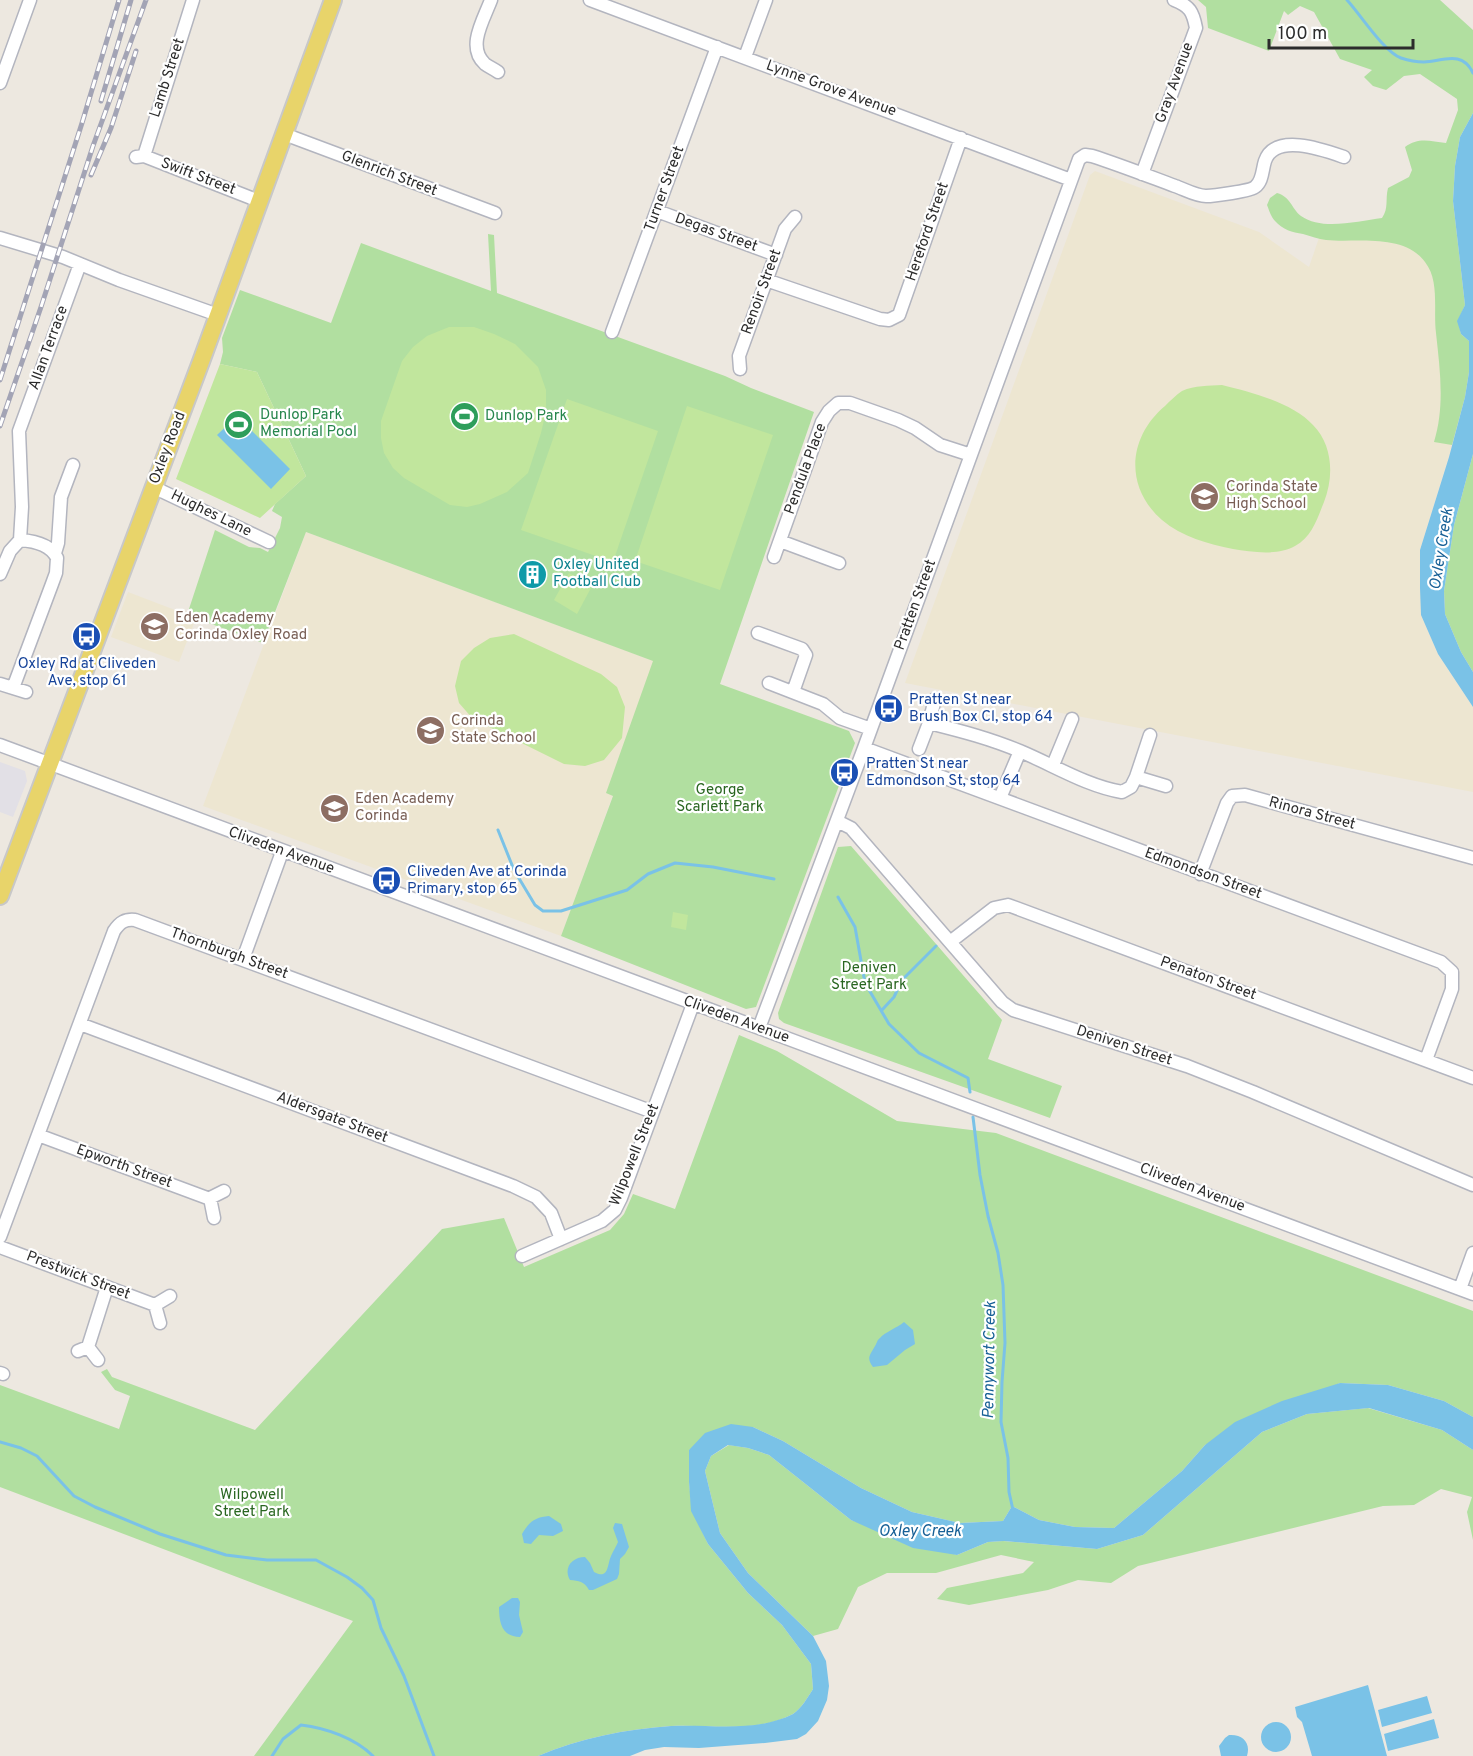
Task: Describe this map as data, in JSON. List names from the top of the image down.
{
  "streets": {
    "main road": ["Oxley Road"],
    "street": [
      "Lamb Street",
      "Gray Avenue",
      "Lynne Grove Avenue",
      "Glenrich Street",
      "Swift Street",
      "Turner Street",
      "Hereford Street",
      "Degas Street",
      "Renoir Street",
      "Allan Terrace",
      "Pendula Place",
      "Hughes Lane",
      "Pratten Street",
      "Rinora Street",
      "Cliveden Avenue",
      "Edmondson Street",
      "Thornburgh Street",
      "Penaton Street",
      "Deniven Street",
      "Aldersgate Street",
      "Wilpowell Street",
      "Epworth Street",
      "Prestwick Street"
    ]
  },
  "crossings": [
    ["Lamb Street", "Swift Street"],
    ["Gray Avenue", "Pratten Street"],
    ["Lynne Grove Avenue", "Turner Street"],
    ["Lynne Grove Avenue", "Hereford Street"],
    ["Lynne Grove Avenue", "Pratten Street"],
    ["Glenrich Street", "Oxley Road"],
    ["Swift Street", "Oxley Road"],
    ["Turner Street", "Degas Street"],
    ["Hereford Street", "Renoir Street"],
    ["Degas Street", "Renoir Street"],
    ["Oxley Road", "Hughes Lane"],
    ["Oxley Road", "Cliveden Avenue"],
    ["Pendula Place", "Pratten Street"],
    ["Pratten Street", "Cliveden Avenue"],
    ["Pratten Street", "Edmondson Street"],
    ["Pratten Street", "Deniven Street"],
    ["Rinora Street", "Edmondson Street"],
    ["Cliveden Avenue", "Wilpowell Street"],
    ["Edmondson Street", "Penaton Street"],
    ["Thornburgh Street", "Aldersgate Street"],
    ["Thornburgh Street", "Wilpowell Street"],
    ["Thornburgh Street", "Epworth Street"],
    ["Penaton Street", "Deniven Street"],
    ["Aldersgate Street", "Wilpowell Street"]
  ],
  "water": ["Oxley Creek", "Pennywort Creek"],
  "parks": ["George Scarlett Park", "Deniven Street Park", "Wilpowell Street Park"],
  "places": {
    "sports": ["Dunlop Park", "Dunlop Park Memorial Pool"],
    "school or university": [
      "Corinda State High School",
      "Eden Academy Corinda Oxley Road",
      "Corinda State School",
      "Eden Academy Corinda"
    ],
    "building": ["Oxley United Football Club"],
    "bus stop": [
      "Oxley Rd at Cliveden Ave, stop 61",
      "Pratten St near Brush Box Cl, stop 64",
      "Pratten St near Edmondson St, stop 64",
      "Cliveden Ave at Corinda Primary, stop 65"
    ]
  },
  "scale_bar": "100 m"
}
